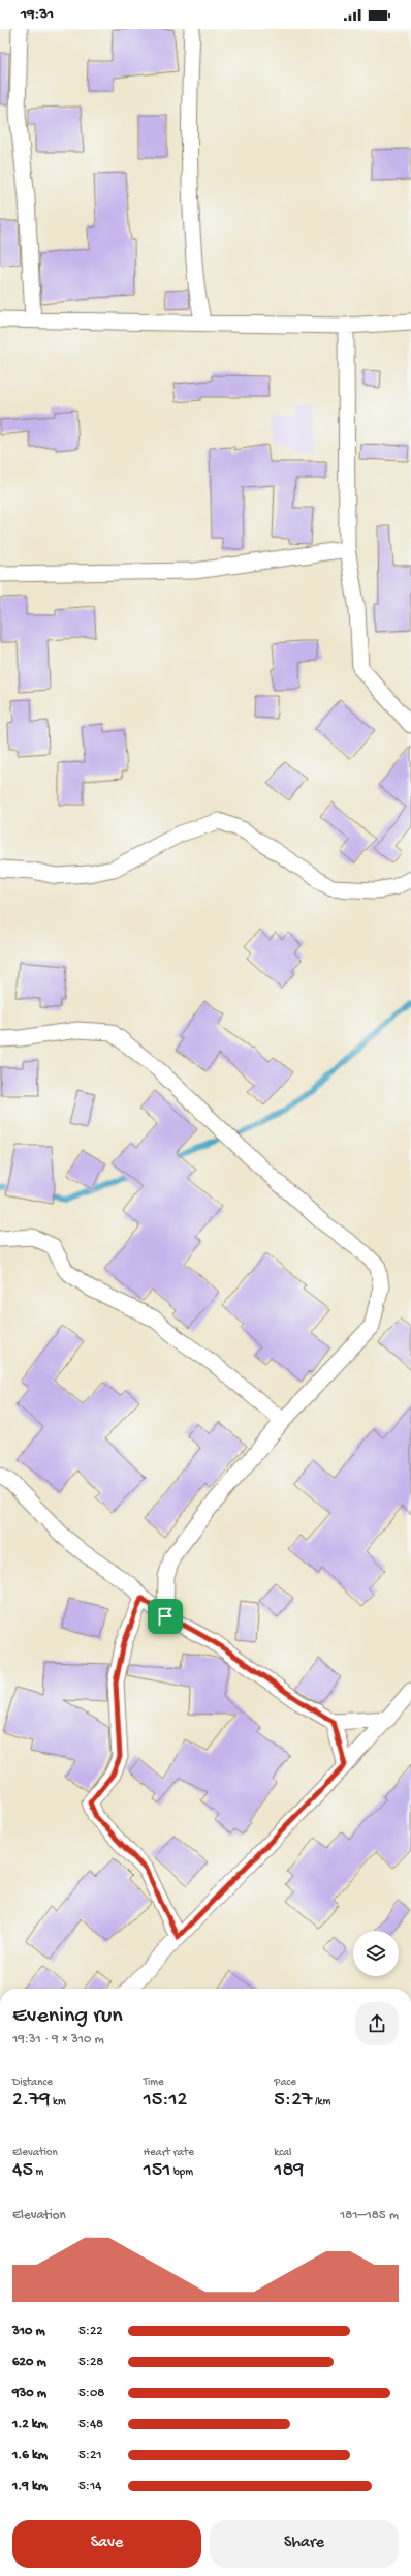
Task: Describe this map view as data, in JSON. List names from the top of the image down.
{
  "page": {
    "status": "19:31",
    "heading": ["Evening run", "19:31 · 9 × 310 m"],
    "stats": [
      ["Distance", "2.79 km"],
      ["Time", "15:12"],
      ["Pace", "5:27 /km"],
      ["Elevation", "45 m"],
      ["Heart rate", "151 bpm"],
      ["kcal", "189"]
    ],
    "chart": ["Elevation", "181–185 m"],
    "list": [
      {
        "name": "310 m",
        "note": "5:22"
      },
      {
        "name": "620 m",
        "note": "5:28"
      },
      {
        "name": "930 m",
        "note": "5:08"
      },
      {
        "name": "1.2 km",
        "note": "5:48"
      },
      {
        "name": "1.6 km",
        "note": "5:21"
      },
      {
        "name": "1.9 km",
        "note": "5:14"
      }
    ],
    "buttons": ["Save", "Share"]
  }
}
